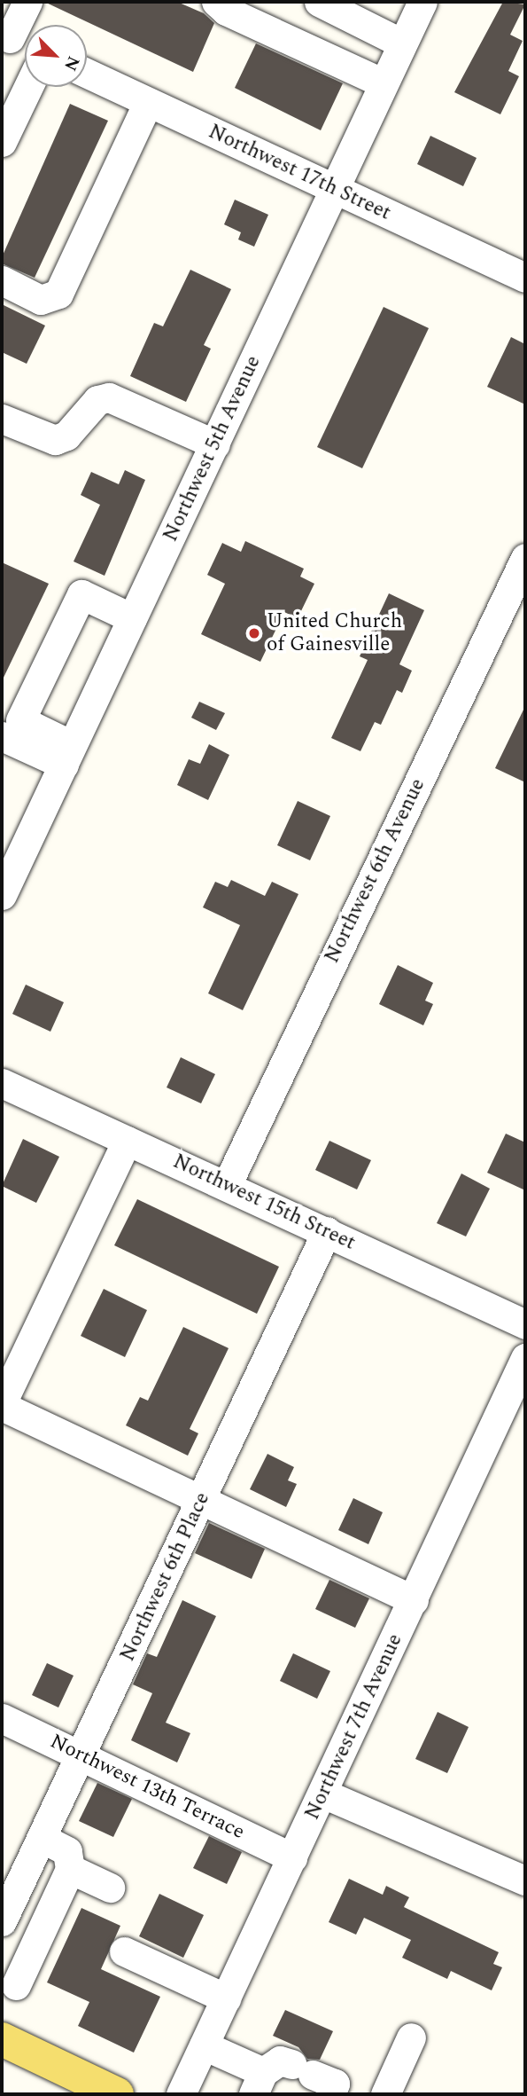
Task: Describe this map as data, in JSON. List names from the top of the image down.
{
  "streets": {
    "street": [
      "Northwest 17th Street",
      "Northwest 5th Avenue",
      "Northwest 6th Avenue",
      "Northwest 15th Street",
      "Northwest 6th Place",
      "Northwest 7th Avenue",
      "Northwest 13th Terrace"
    ]
  },
  "crossings": [
    ["Northwest 17th Street", "Northwest 5th Avenue"],
    ["Northwest 6th Avenue", "Northwest 15th Street"],
    ["Northwest 15th Street", "Northwest 6th Place"],
    ["Northwest 6th Place", "Northwest 13th Terrace"],
    ["Northwest 7th Avenue", "Northwest 13th Terrace"]
  ],
  "places": ["United Church of Gainesville"],
  "north": "bottom right"
}
